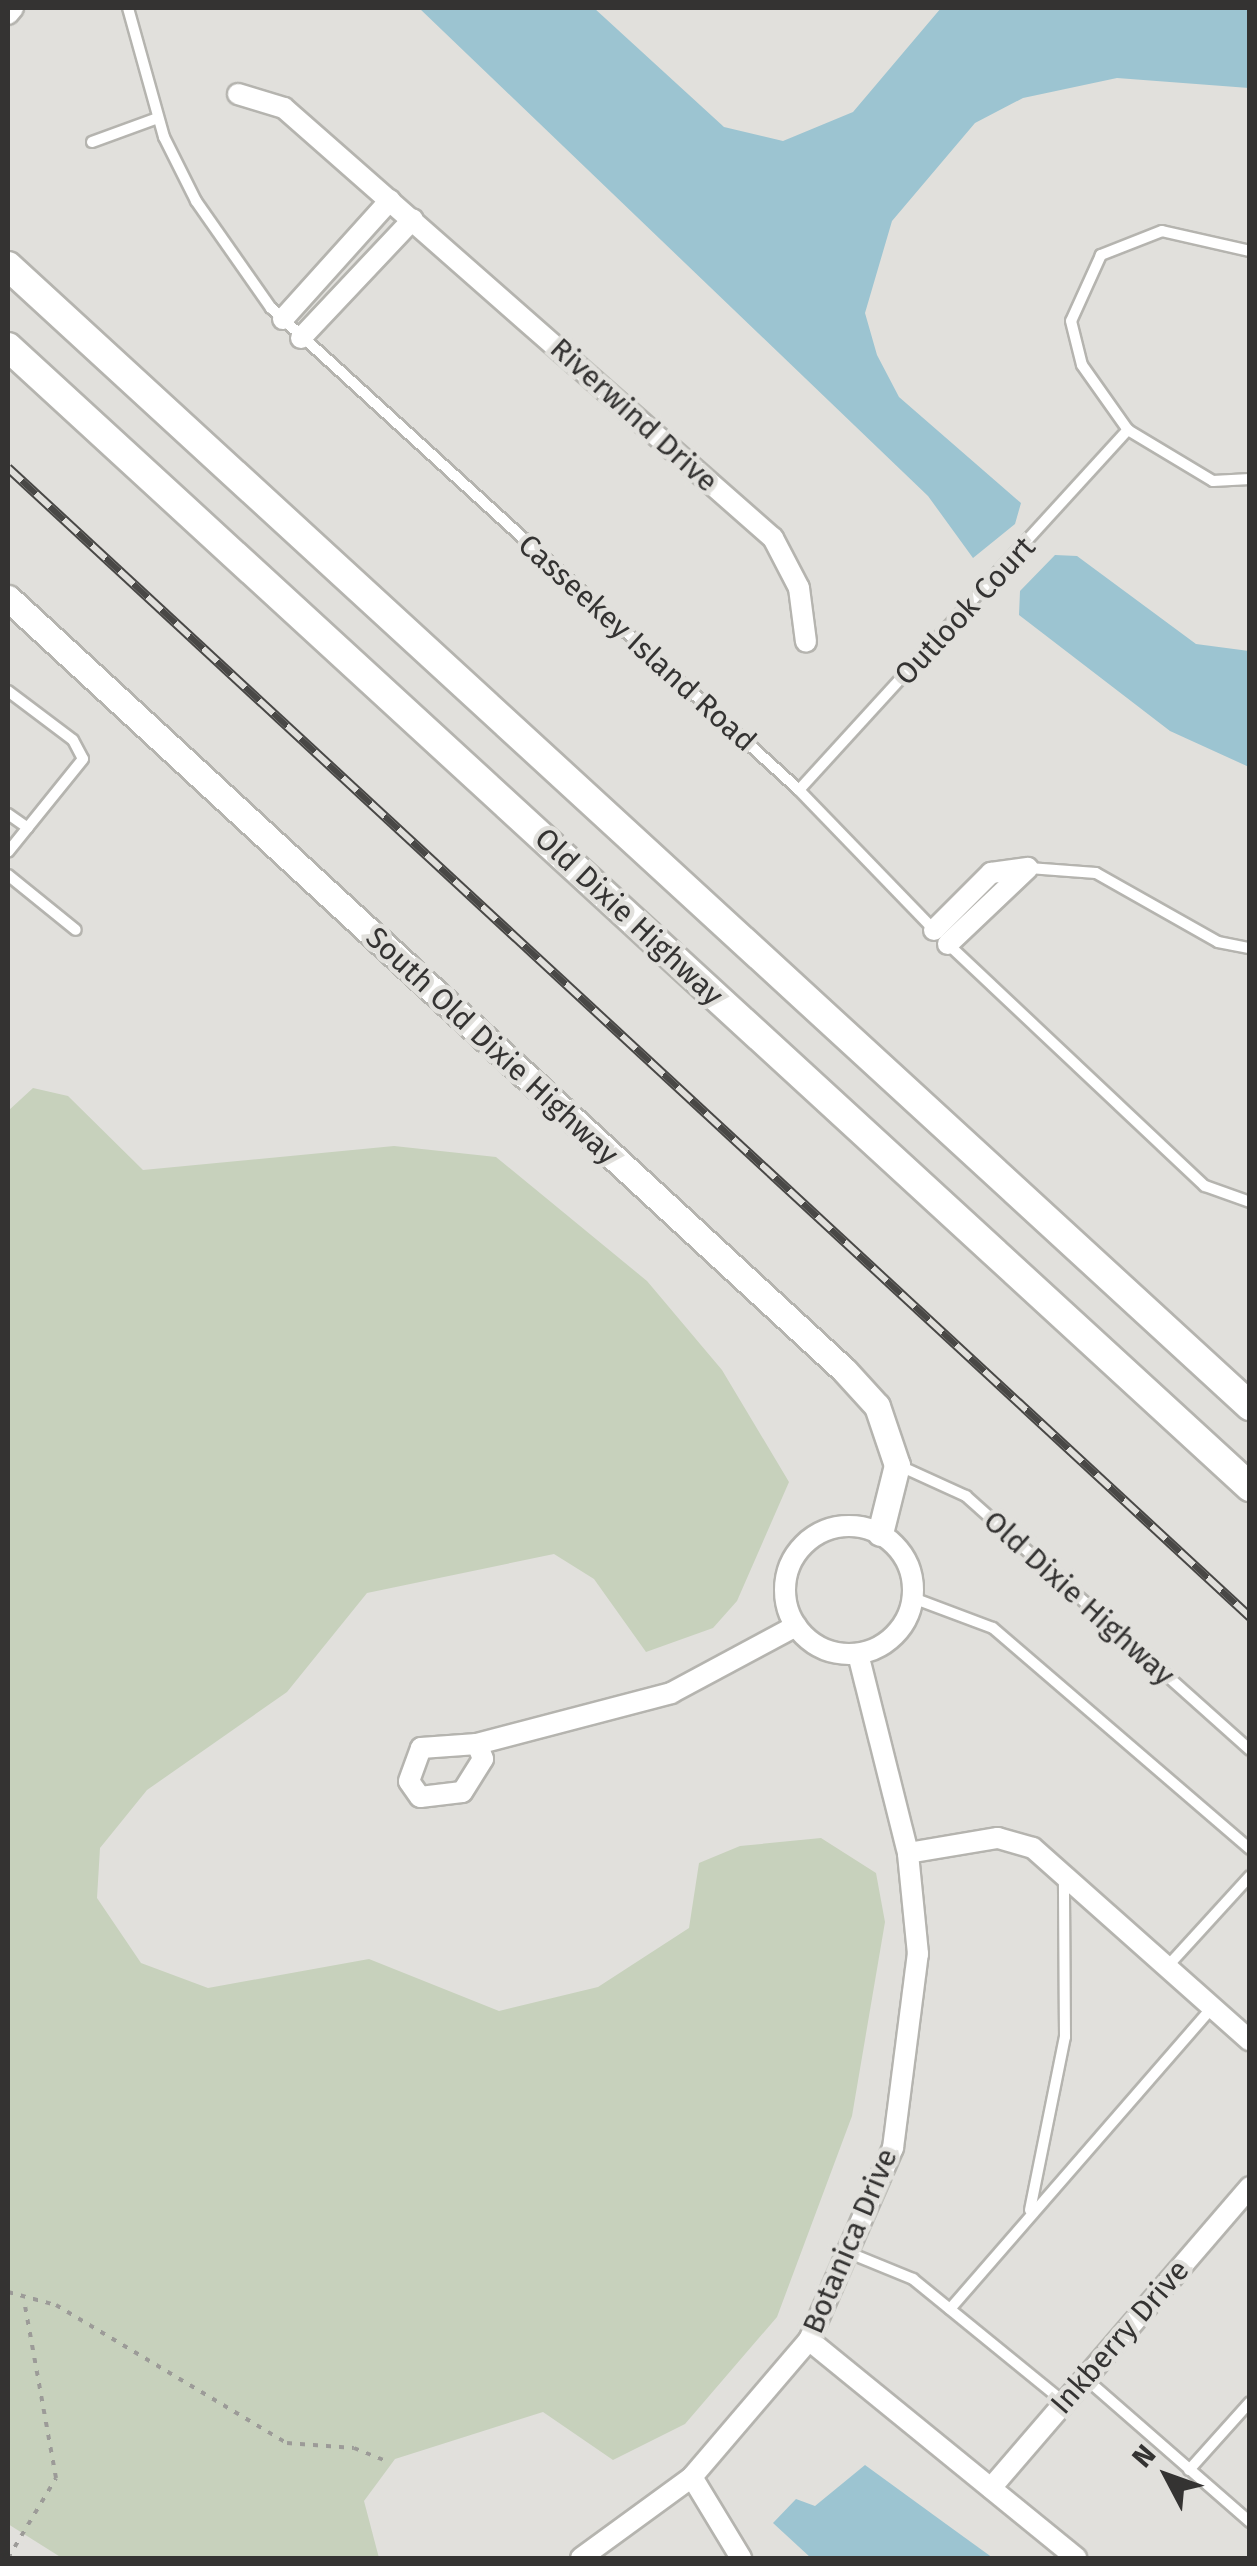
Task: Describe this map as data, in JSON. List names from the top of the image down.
{
  "streets": {
    "main road": ["Old Dixie Highway"],
    "street": [
      "Riverwind Drive",
      "South Old Dixie Highway",
      "Botanica Drive",
      "Inkberry Drive"
    ],
    "lane": ["Outlook Court", "Casseekey Island Road"]
  },
  "crossings": [
    ["Outlook Court", "Casseekey Island Road"],
    ["Old Dixie Highway", "South Old Dixie Highway"]
  ],
  "north": "top left"
}
